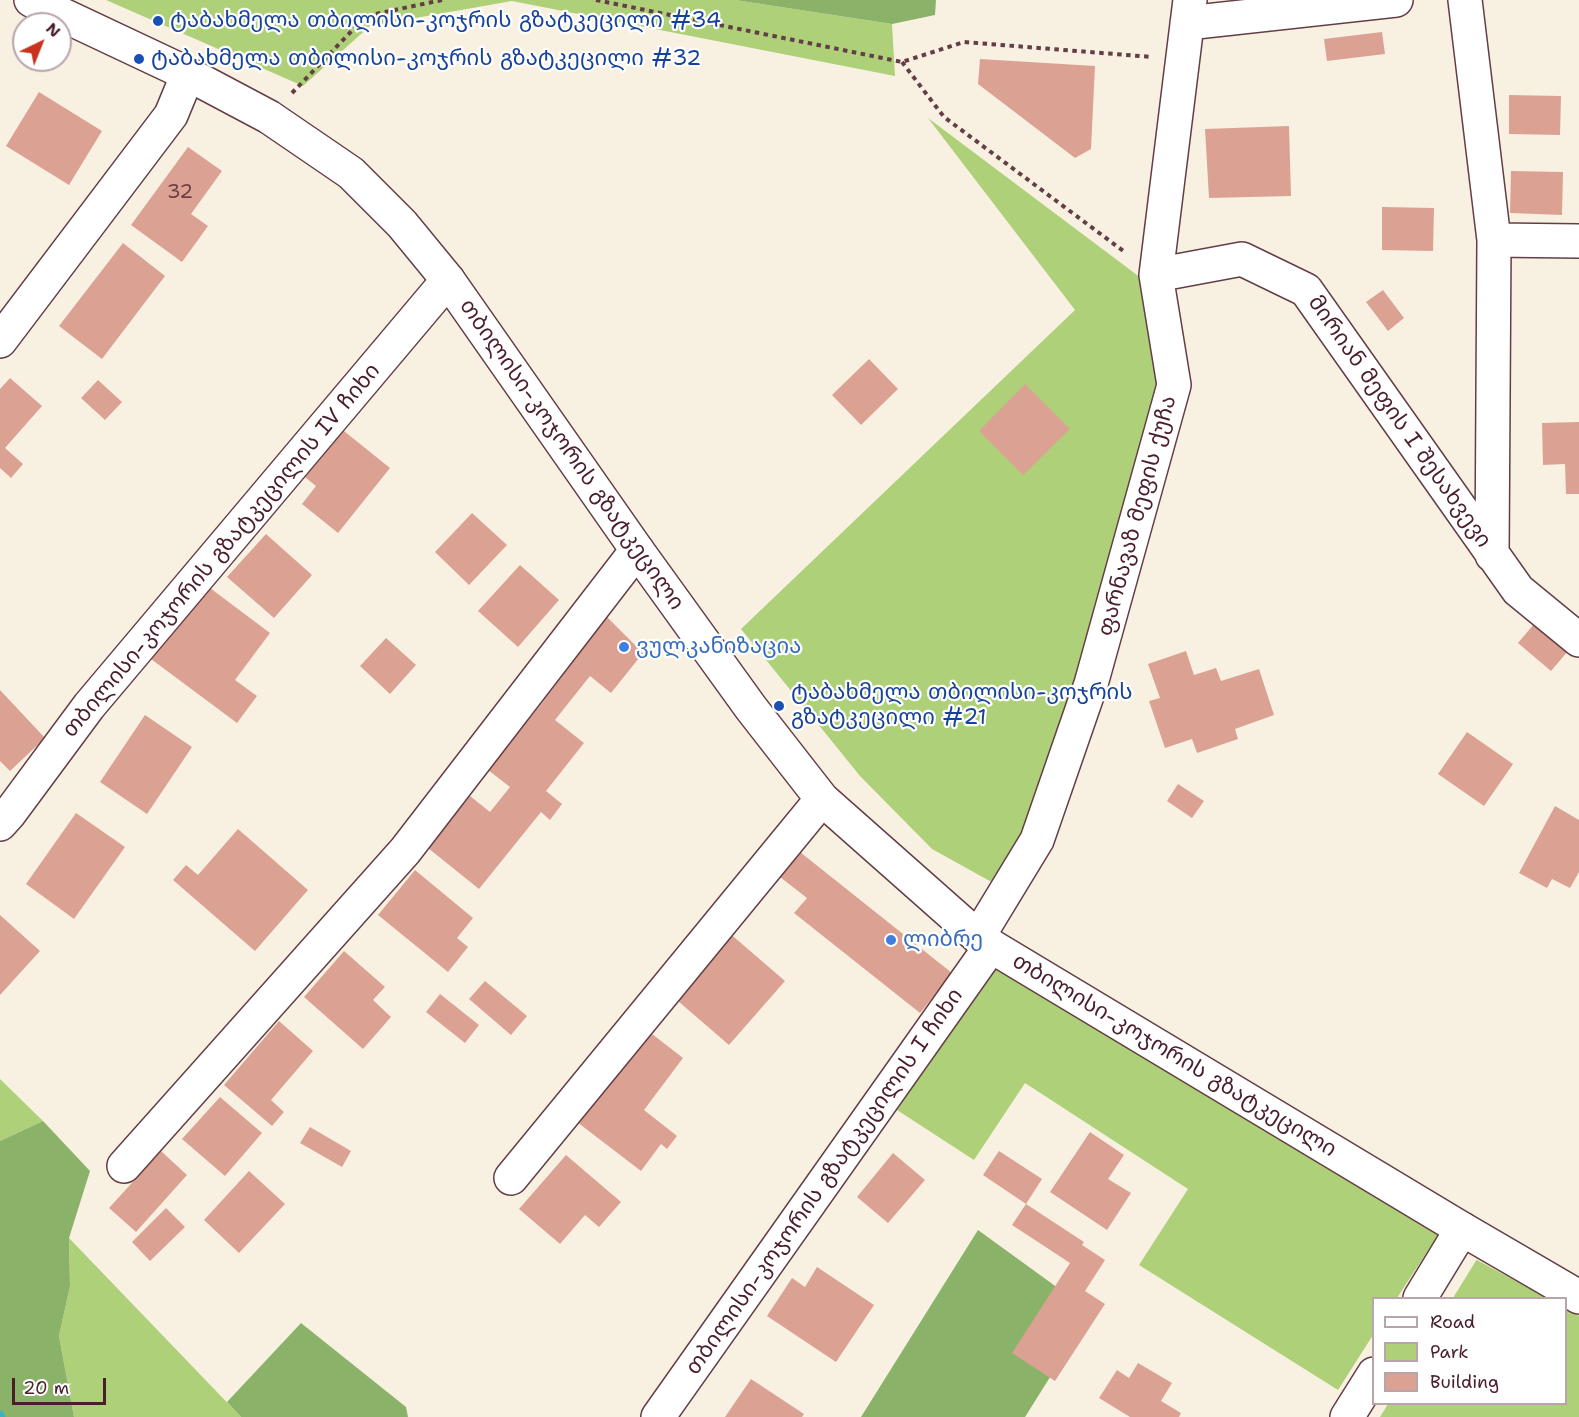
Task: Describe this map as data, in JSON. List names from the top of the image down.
{
  "streets": {
    "street": [
      "მირიან მეფის I შესახვევი",
      "თბილისი-კოჯორის გზატკეცილი",
      "ფარნავაზ მეფის ქუჩა",
      "თბილისი-კოჯორის გზატკეცილის IV ჩიხი",
      "თბილისი-კოჯორის გზატკეცილის I ჩიხი"
    ]
  },
  "crossings": [
    ["მირიან მეფის I შესახვევი", "ფარნავაზ მეფის ქუჩა"],
    ["თბილისი-კოჯორის გზატკეცილი", "ფარნავაზ მეფის ქუჩა"],
    ["თბილისი-კოჯორის გზატკეცილი", "თბილისი-კოჯორის გზატკეცილის IV ჩიხი"],
    ["თბილისი-კოჯორის გზატკეცილი", "თბილისი-კოჯორის გზატკეცილის I ჩიხი"],
    ["ფარნავაზ მეფის ქუჩა", "თბილისი-კოჯორის გზატკეცილის I ჩიხი"]
  ],
  "places": [
    "ტაბახმელა თბილისი-კოჯრის გზატკეცილი #34",
    "ტაბახმელა თბილისი-კოჯრის გზატკეცილი #32",
    "ვულკანიზაცია",
    "ტაბახმელა თბილისი-კოჯრის გზატკეცილი #21",
    "ლიბრე"
  ],
  "house_numbers": ["32"],
  "legend": ["Road", "Park", "Building"],
  "scale_bar": "20 m",
  "north": "top right"
}
